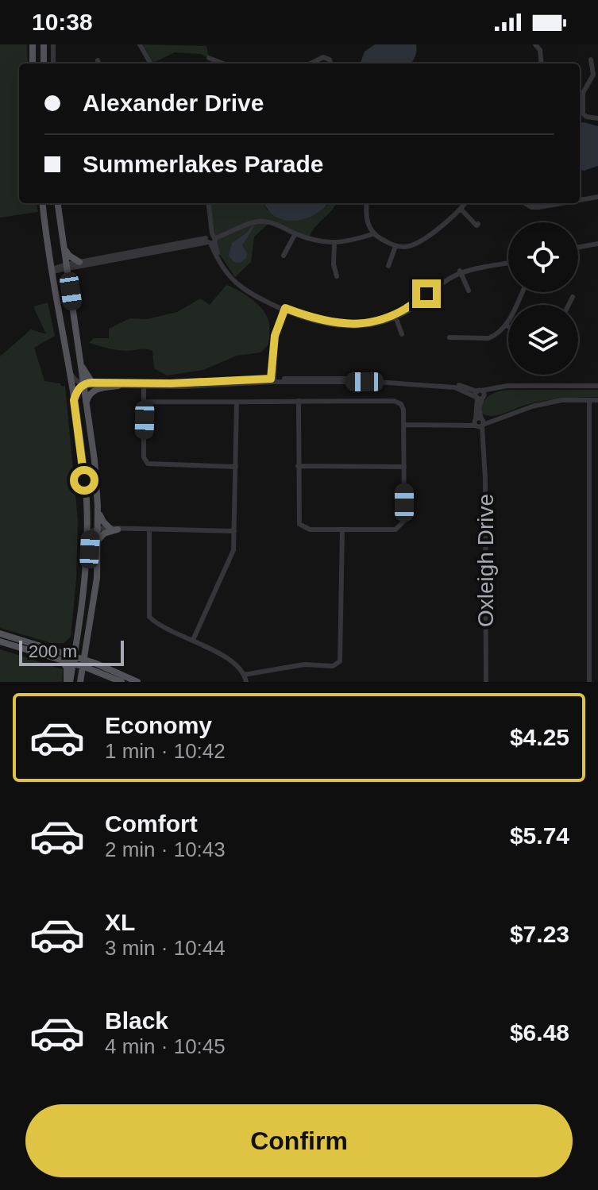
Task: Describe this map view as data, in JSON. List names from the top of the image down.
{
  "streets": {
    "street": ["Oxleigh Drive"]
  },
  "scale_bar": "200 m",
  "page": {
    "status": "10:38",
    "banner": ["Alexander Drive", "Summerlakes Parade"],
    "scale": "200 m",
    "list": [
      {
        "name": "Economy",
        "note": "1 min · 10:42",
        "value": "$4.25"
      },
      {
        "name": "Comfort",
        "note": "2 min · 10:43",
        "value": "$5.74"
      },
      {
        "name": "XL",
        "note": "3 min · 10:44",
        "value": "$7.23"
      },
      {
        "name": "Black",
        "note": "4 min · 10:45",
        "value": "$6.48"
      }
    ],
    "buttons": "Confirm"
  }
}
